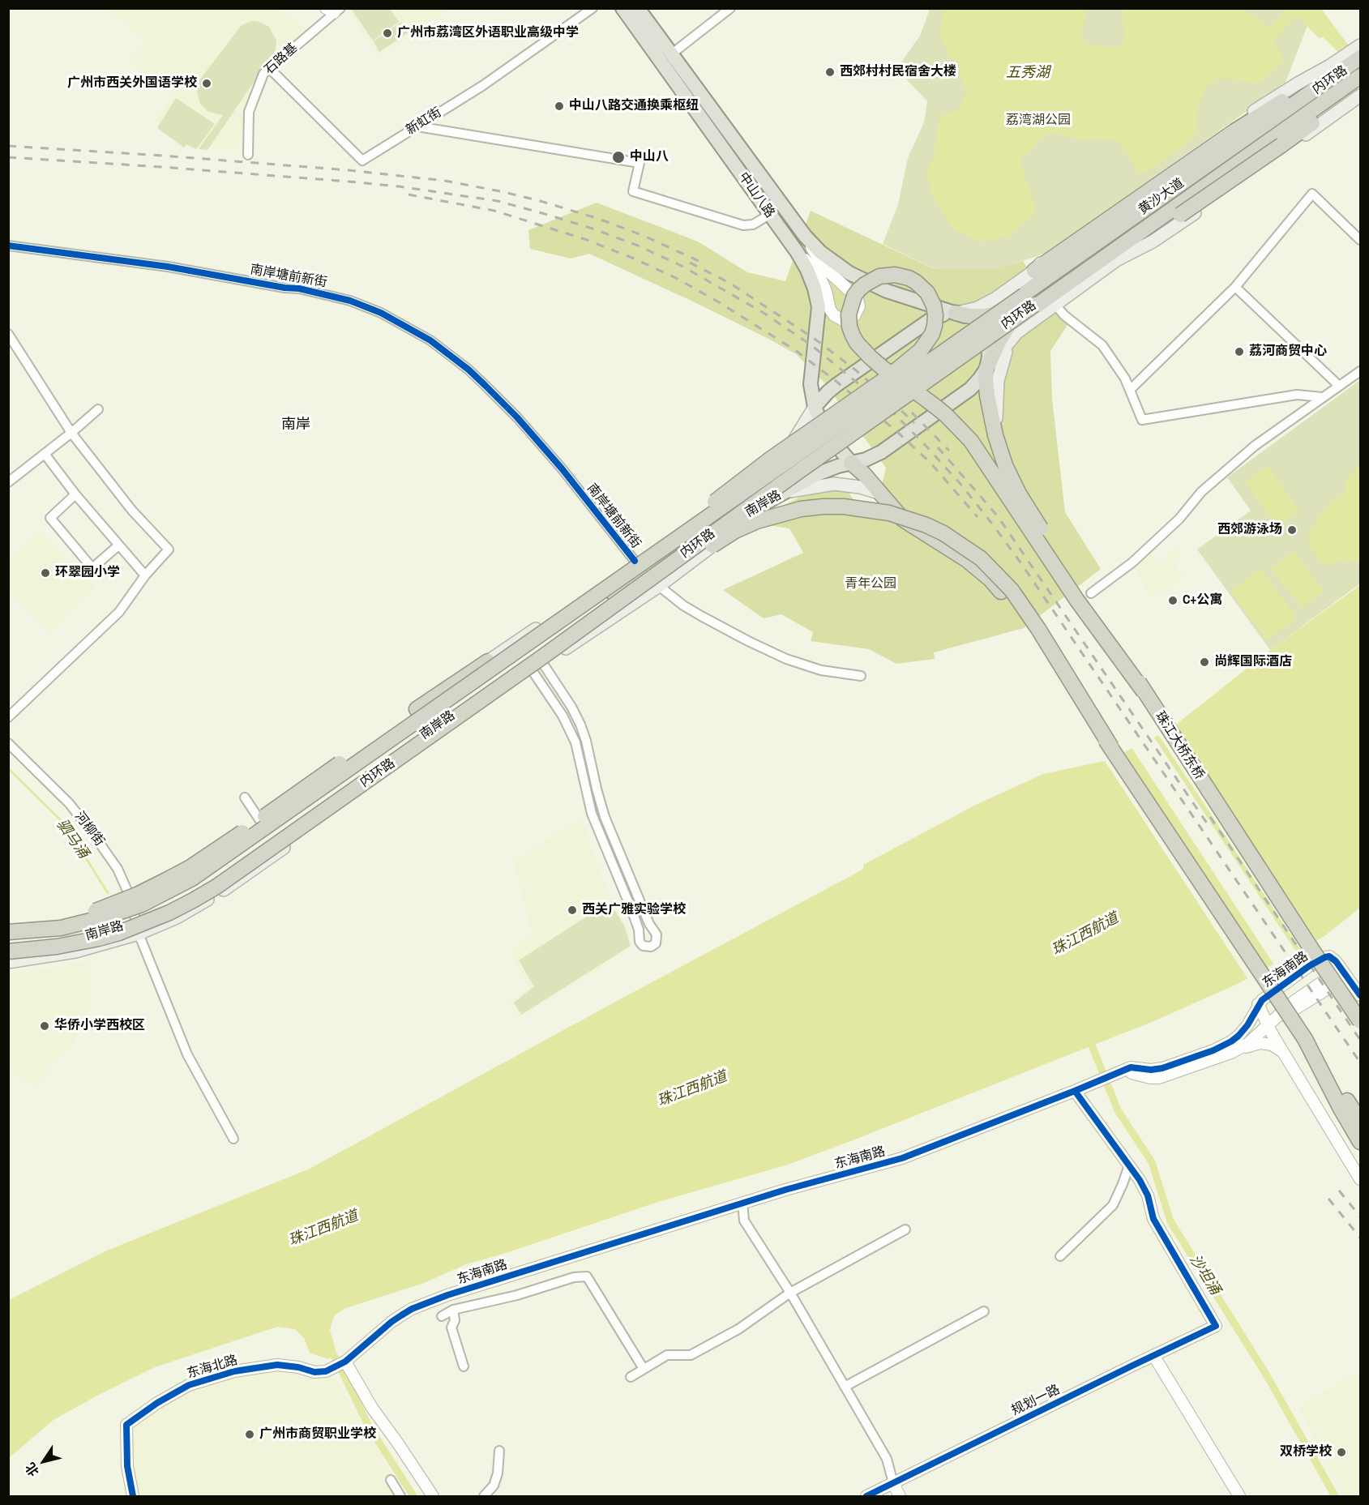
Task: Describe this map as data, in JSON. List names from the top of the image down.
{
  "streets": {
    "highway": ["内环路", "黄沙大道", "珠江大桥东桥"],
    "main road": ["中山八路", "南岸路"],
    "street": [
      "石路基",
      "新虹街",
      "南岸塘前新街",
      "河柳街",
      "东海南路",
      "东海北路",
      "规划一路"
    ]
  },
  "crossings": [
    ["石路基", "新虹街"],
    ["内环路", "黄沙大道"],
    ["内环路", "南岸路"],
    ["中山八路", "黄沙大道"],
    ["中山八路", "南岸路"],
    ["中山八路", "珠江大桥东桥"],
    ["黄沙大道", "南岸路"],
    ["黄沙大道", "珠江大桥东桥"],
    ["南岸路", "珠江大桥东桥"],
    ["南岸路", "河柳街"],
    ["东海南路", "东海北路"]
  ],
  "districts": ["南岸"],
  "water": [
    "五秀湖",
    "驷马涌",
    "珠江西航道",
    "沙坦涌"
  ],
  "parks": ["荔湾湖公园", "青年公园"],
  "places": [
    "广州市荔湾区外语职业高级中学",
    "西郊村村民宿舍大楼",
    "广州市西关外国语学校",
    "中山八路交通换乘枢纽",
    "中山八",
    "荔河商贸中心",
    "西郊游泳场",
    "环翠园小学",
    "C+公寓",
    "尚辉国际酒店",
    "西关广雅实验学校",
    "华侨小学西校区",
    "广州市商贸职业学校",
    "双桥学校"
  ],
  "north": "bottom left"
}
